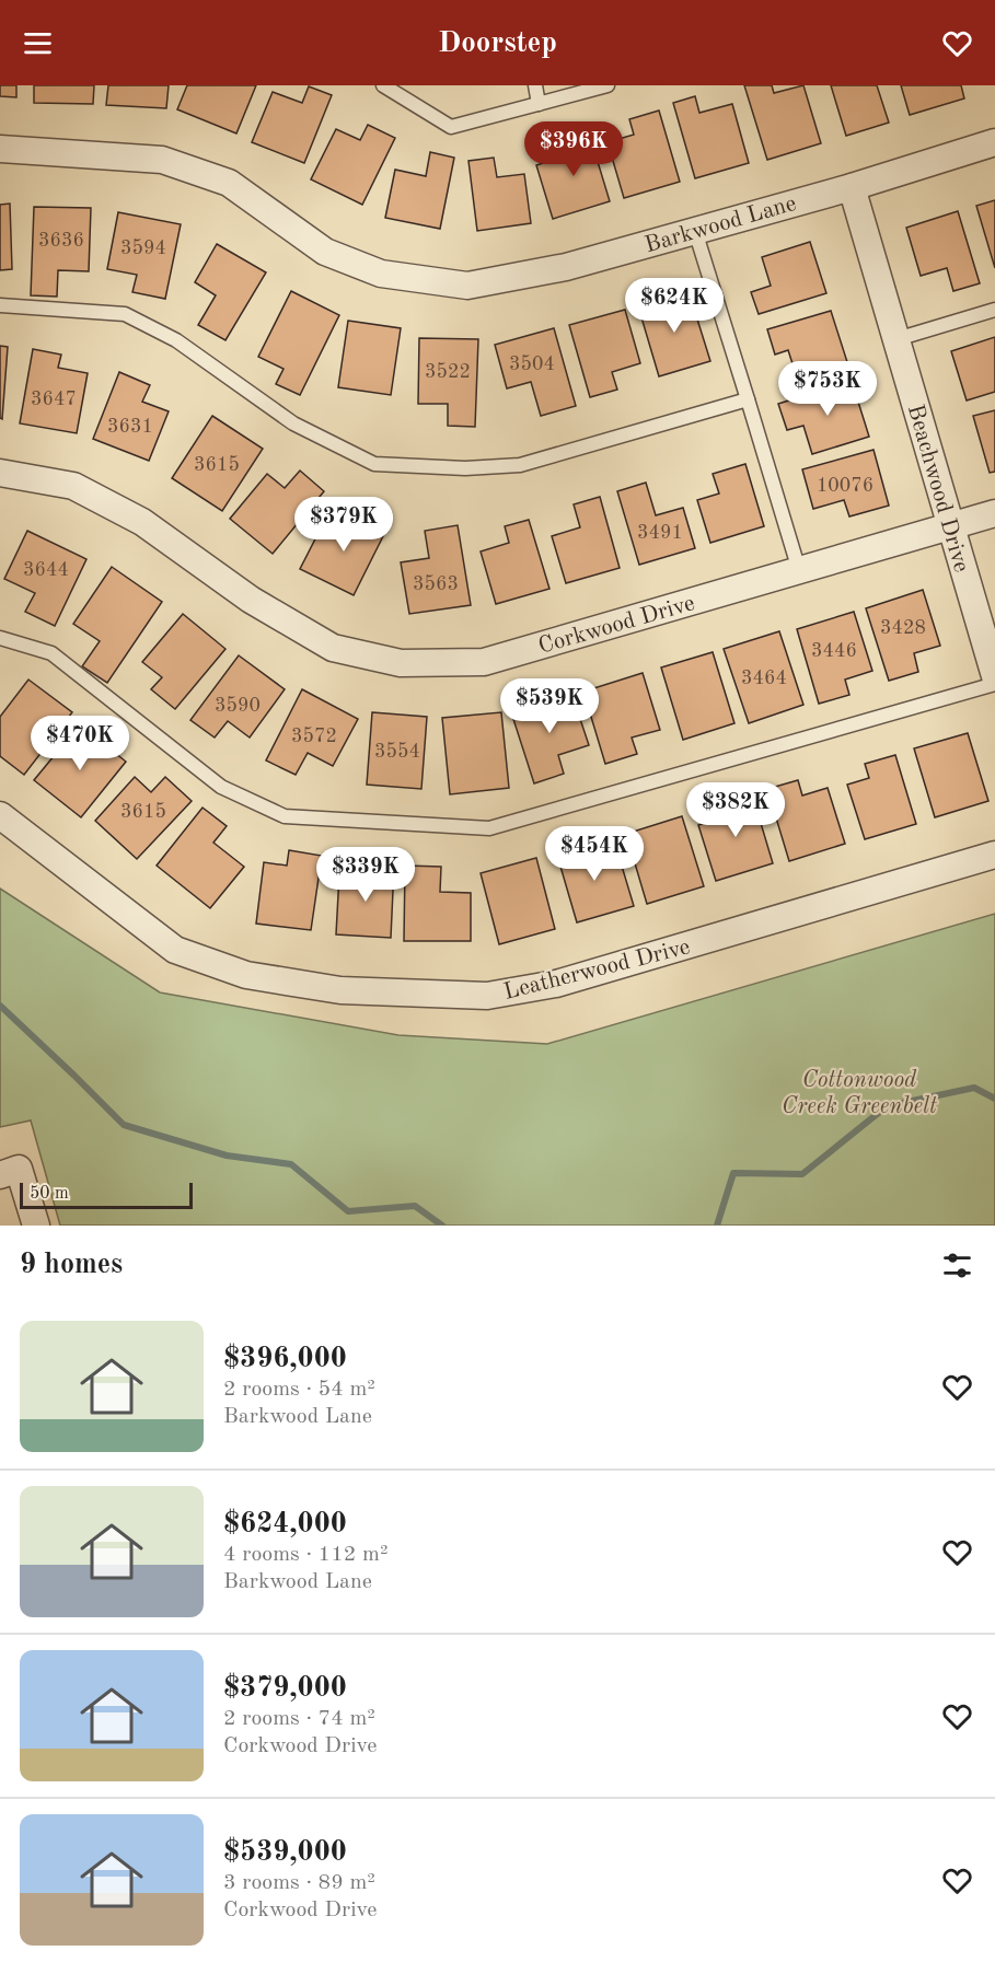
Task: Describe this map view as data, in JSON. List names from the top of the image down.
{
  "streets": {
    "street": [
      "Barkwood Lane",
      "Beachwood Drive",
      "Corkwood Drive",
      "Leatherwood Drive"
    ]
  },
  "crossings": [
    ["Barkwood Lane", "Beachwood Drive"],
    ["Beachwood Drive", "Corkwood Drive"]
  ],
  "parks": ["Cottonwood Creek Greenbelt"],
  "house_numbers": [
    "3636",
    "3594",
    "3504",
    "3522",
    "3647",
    "3631",
    "3615",
    "10076",
    "3491",
    "3644",
    "3563",
    "3428",
    "3446",
    "3464",
    "3590",
    "3572",
    "3554",
    "3615"
  ],
  "scale_bar": "50 m",
  "page": {
    "header": "Doorstep",
    "price": [
      "$396K",
      "$624K",
      "$753K",
      "$379K",
      "$539K",
      "$470K",
      "$382K",
      "$454K",
      "$339K"
    ],
    "scale": "50 m",
    "heading": "9 homes",
    "list": [
      {
        "name": "$396,000",
        "note": "2 rooms · 54 m² · Barkwood Lane"
      },
      {
        "name": "$624,000",
        "note": "4 rooms · 112 m² · Barkwood Lane"
      },
      {
        "name": "$379,000",
        "note": "2 rooms · 74 m² · Corkwood Drive"
      },
      {
        "name": "$539,000",
        "note": "3 rooms · 89 m² · Corkwood Drive"
      }
    ]
  }
}
